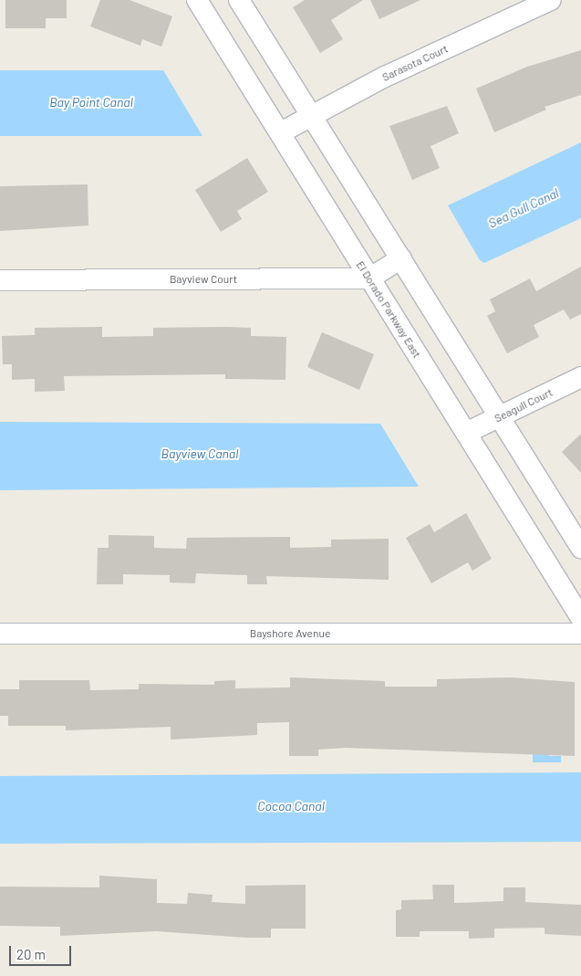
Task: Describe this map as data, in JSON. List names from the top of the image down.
{
  "streets": {
    "street": [
      "Sarasota Court",
      "Bayview Court",
      "El Dorado Parkway East",
      "Seagull Court",
      "Bayshore Avenue"
    ]
  },
  "crossings": [
    ["Sarasota Court", "El Dorado Parkway East"],
    ["Bayview Court", "El Dorado Parkway East"],
    ["El Dorado Parkway East", "Seagull Court"]
  ],
  "water": [
    "Bay Point Canal",
    "Sea Gull Canal",
    "Bayview Canal",
    "Cocoa Canal"
  ],
  "scale_bar": "20 m"
}
